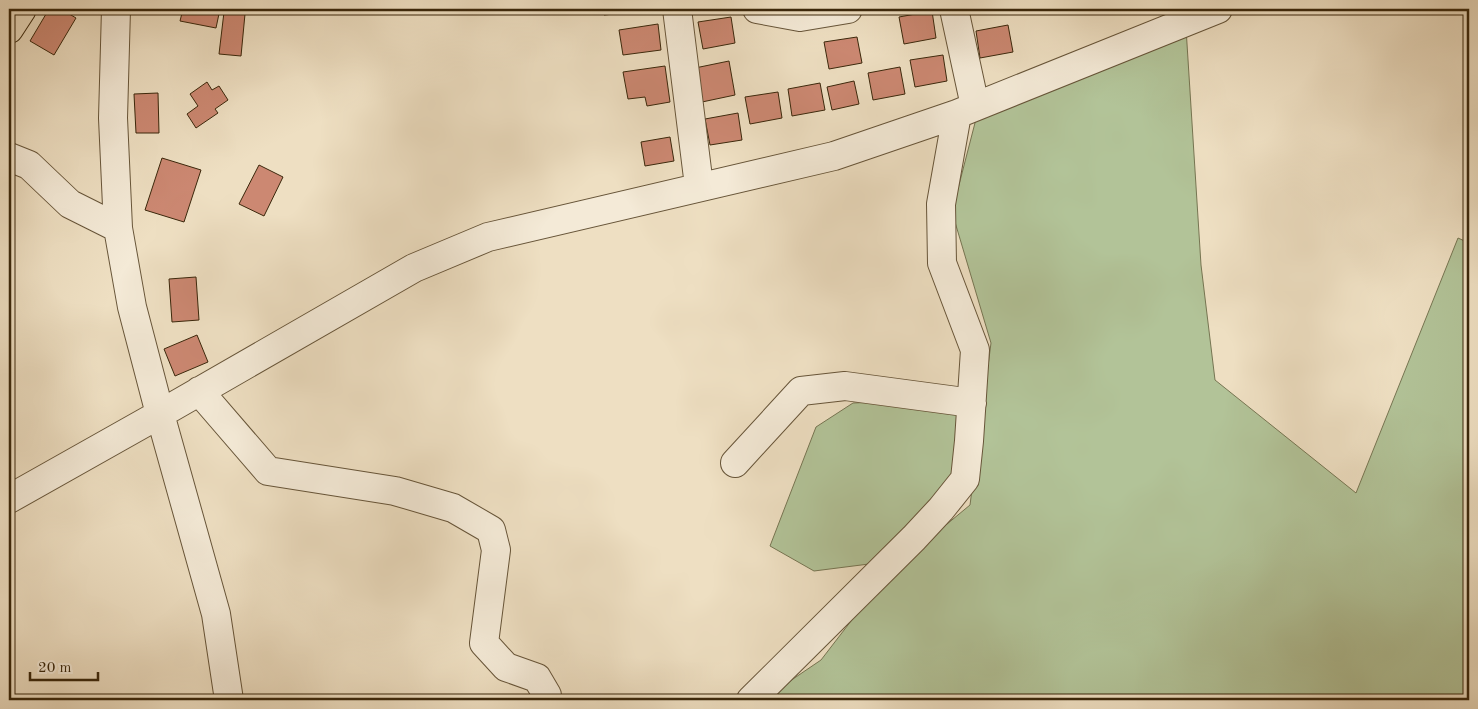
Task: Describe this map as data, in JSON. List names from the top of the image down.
{
  "scale_bar": "20 m"
}
